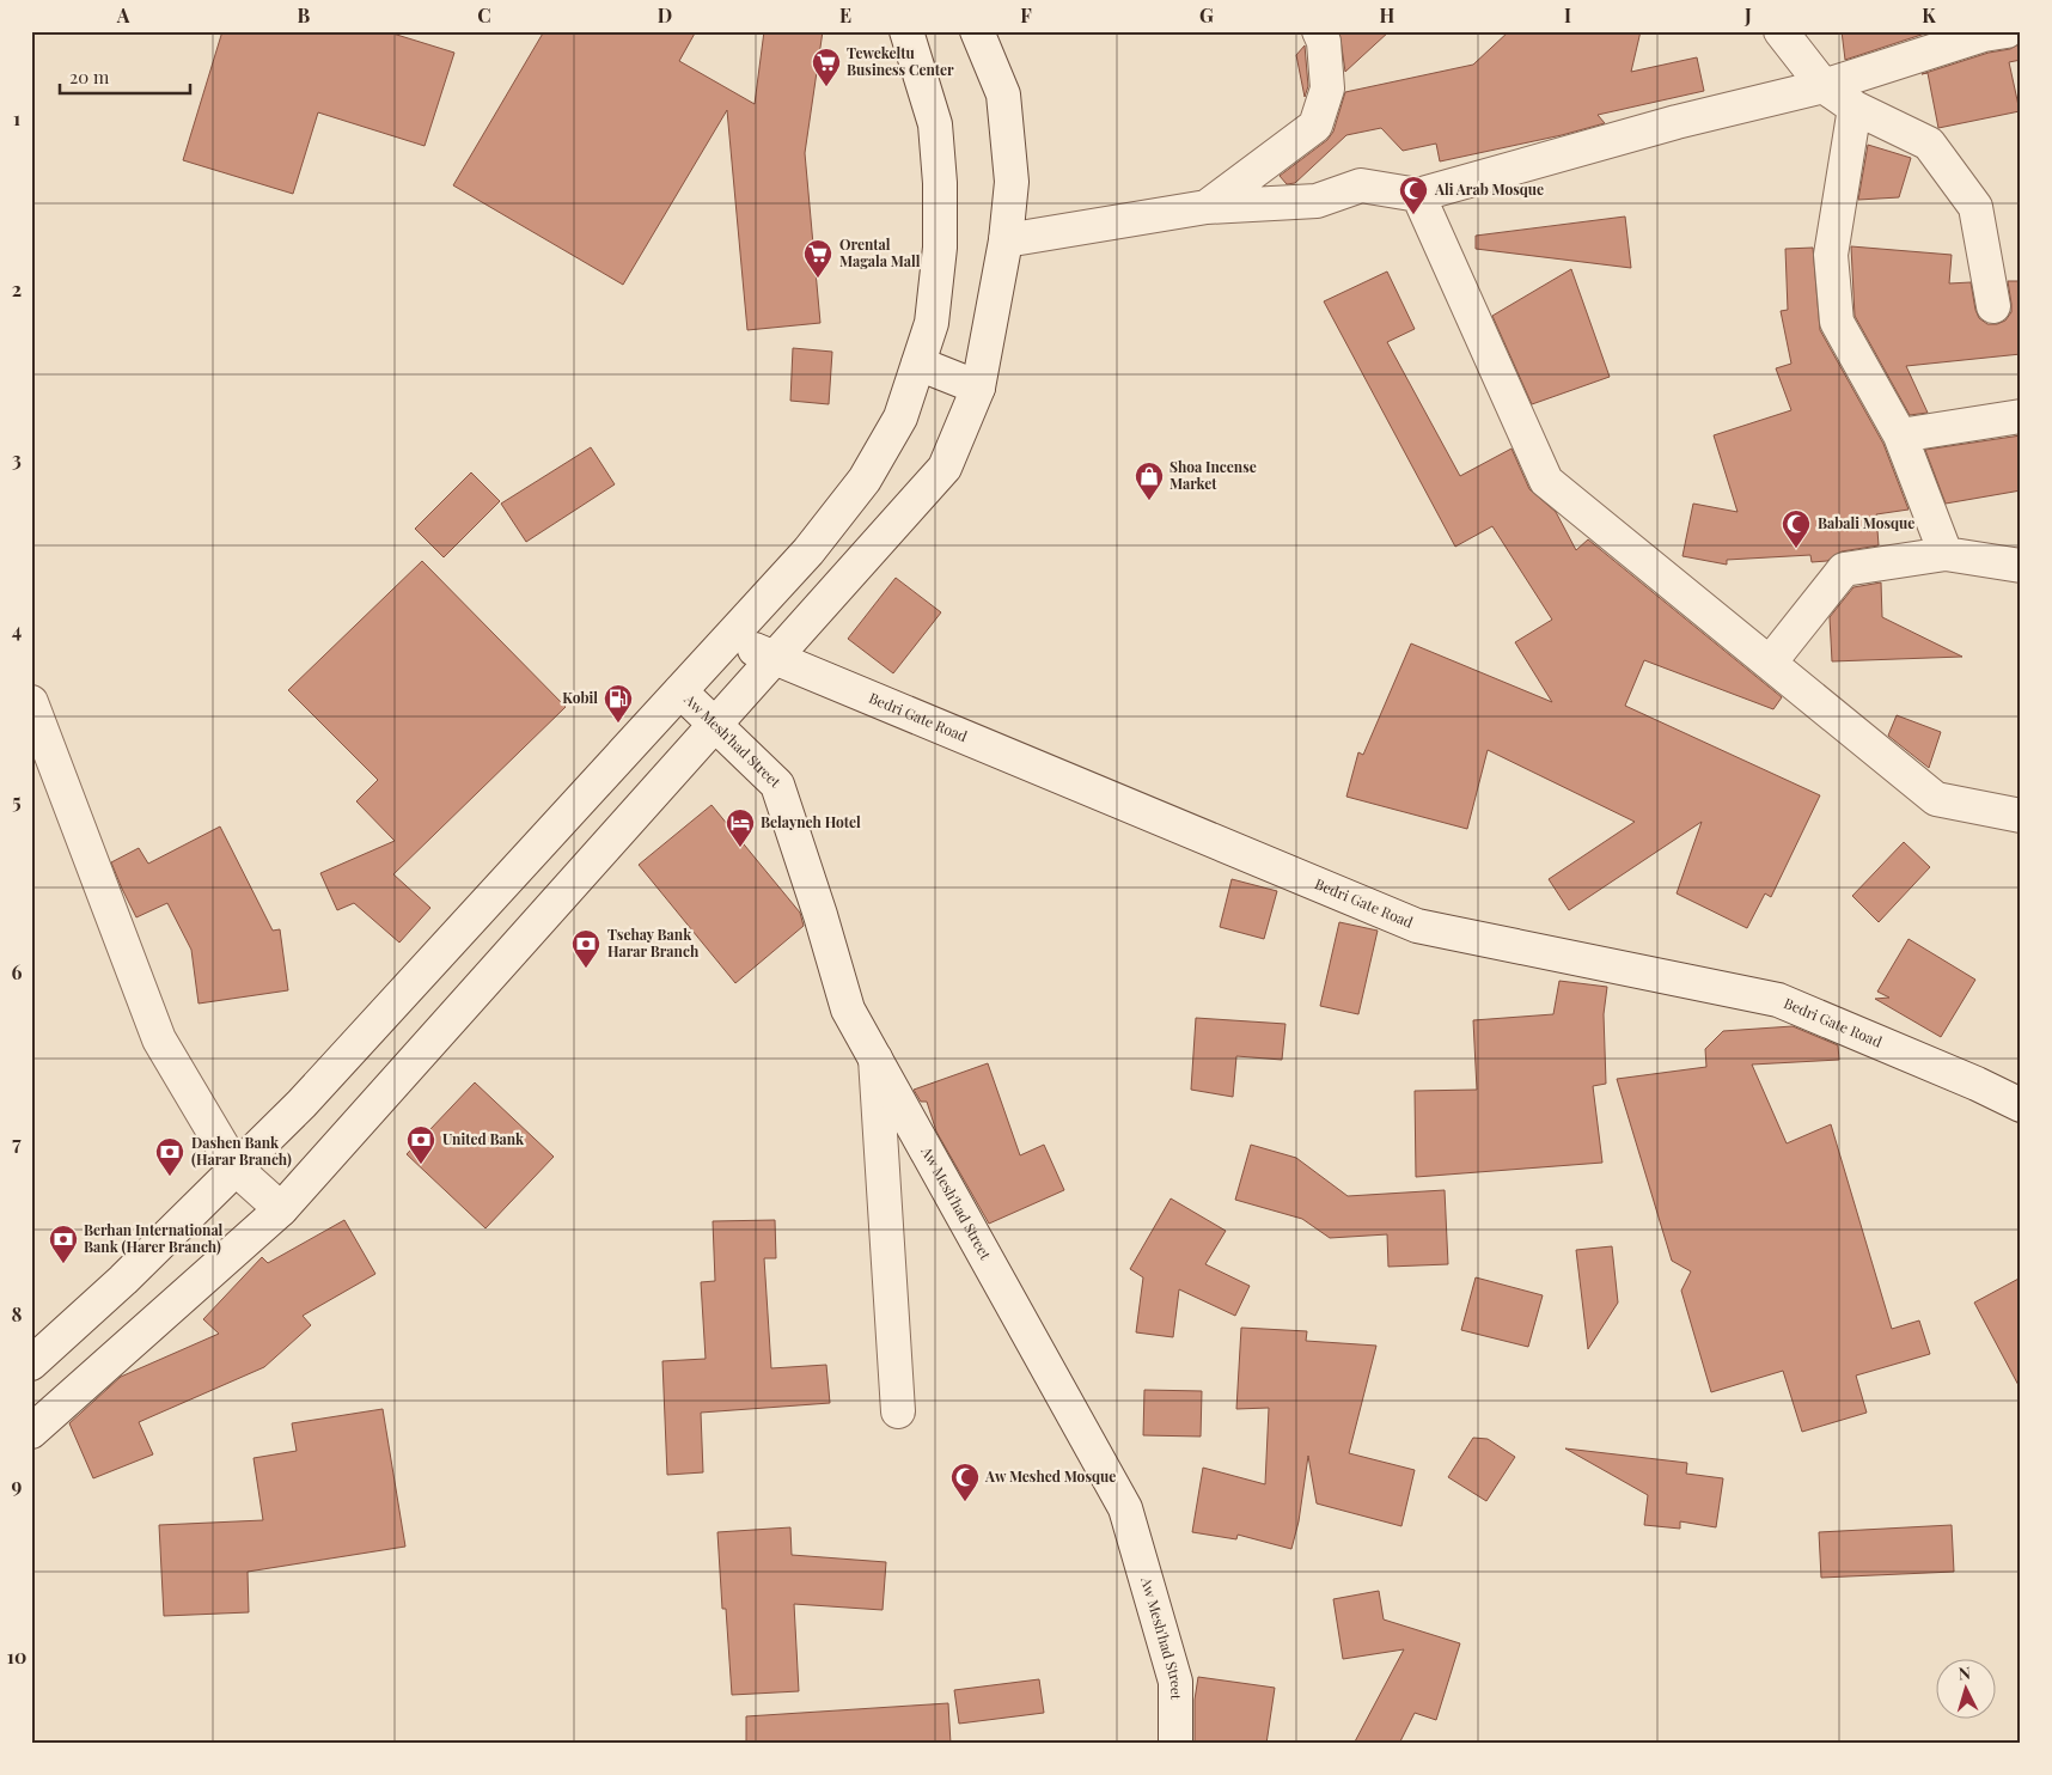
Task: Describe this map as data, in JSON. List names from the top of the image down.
{
  "streets": {
    "street": ["Bedri Gate Road", "Aw Mesh'had Street"]
  },
  "places": {
    "supermarket": ["Tewekeltu Business Center", "Orental Magala Mall"],
    "mosque": ["Ali Arab Mosque", "Babali Mosque", "Aw Meshed Mosque"],
    "shop": ["Shoa Incense Market"],
    "fuel station": ["Kobil"],
    "hotel": ["Belayneh Hotel"],
    "bank": [
      "Tsehay Bank Harar Branch",
      "United Bank",
      "Dashen Bank (Harar Branch)",
      "Berhan International Bank (Harer Branch)"
    ]
  },
  "scale_bar": "20 m",
  "north": "top",
  "grid": {
    "columns": [
      "A",
      "B",
      "C",
      "D",
      "E",
      "F",
      "G",
      "H",
      "I",
      "J",
      "K"
    ],
    "rows": [
      "1",
      "2",
      "3",
      "4",
      "5",
      "6",
      "7",
      "8",
      "9",
      "10"
    ]
  }
}
